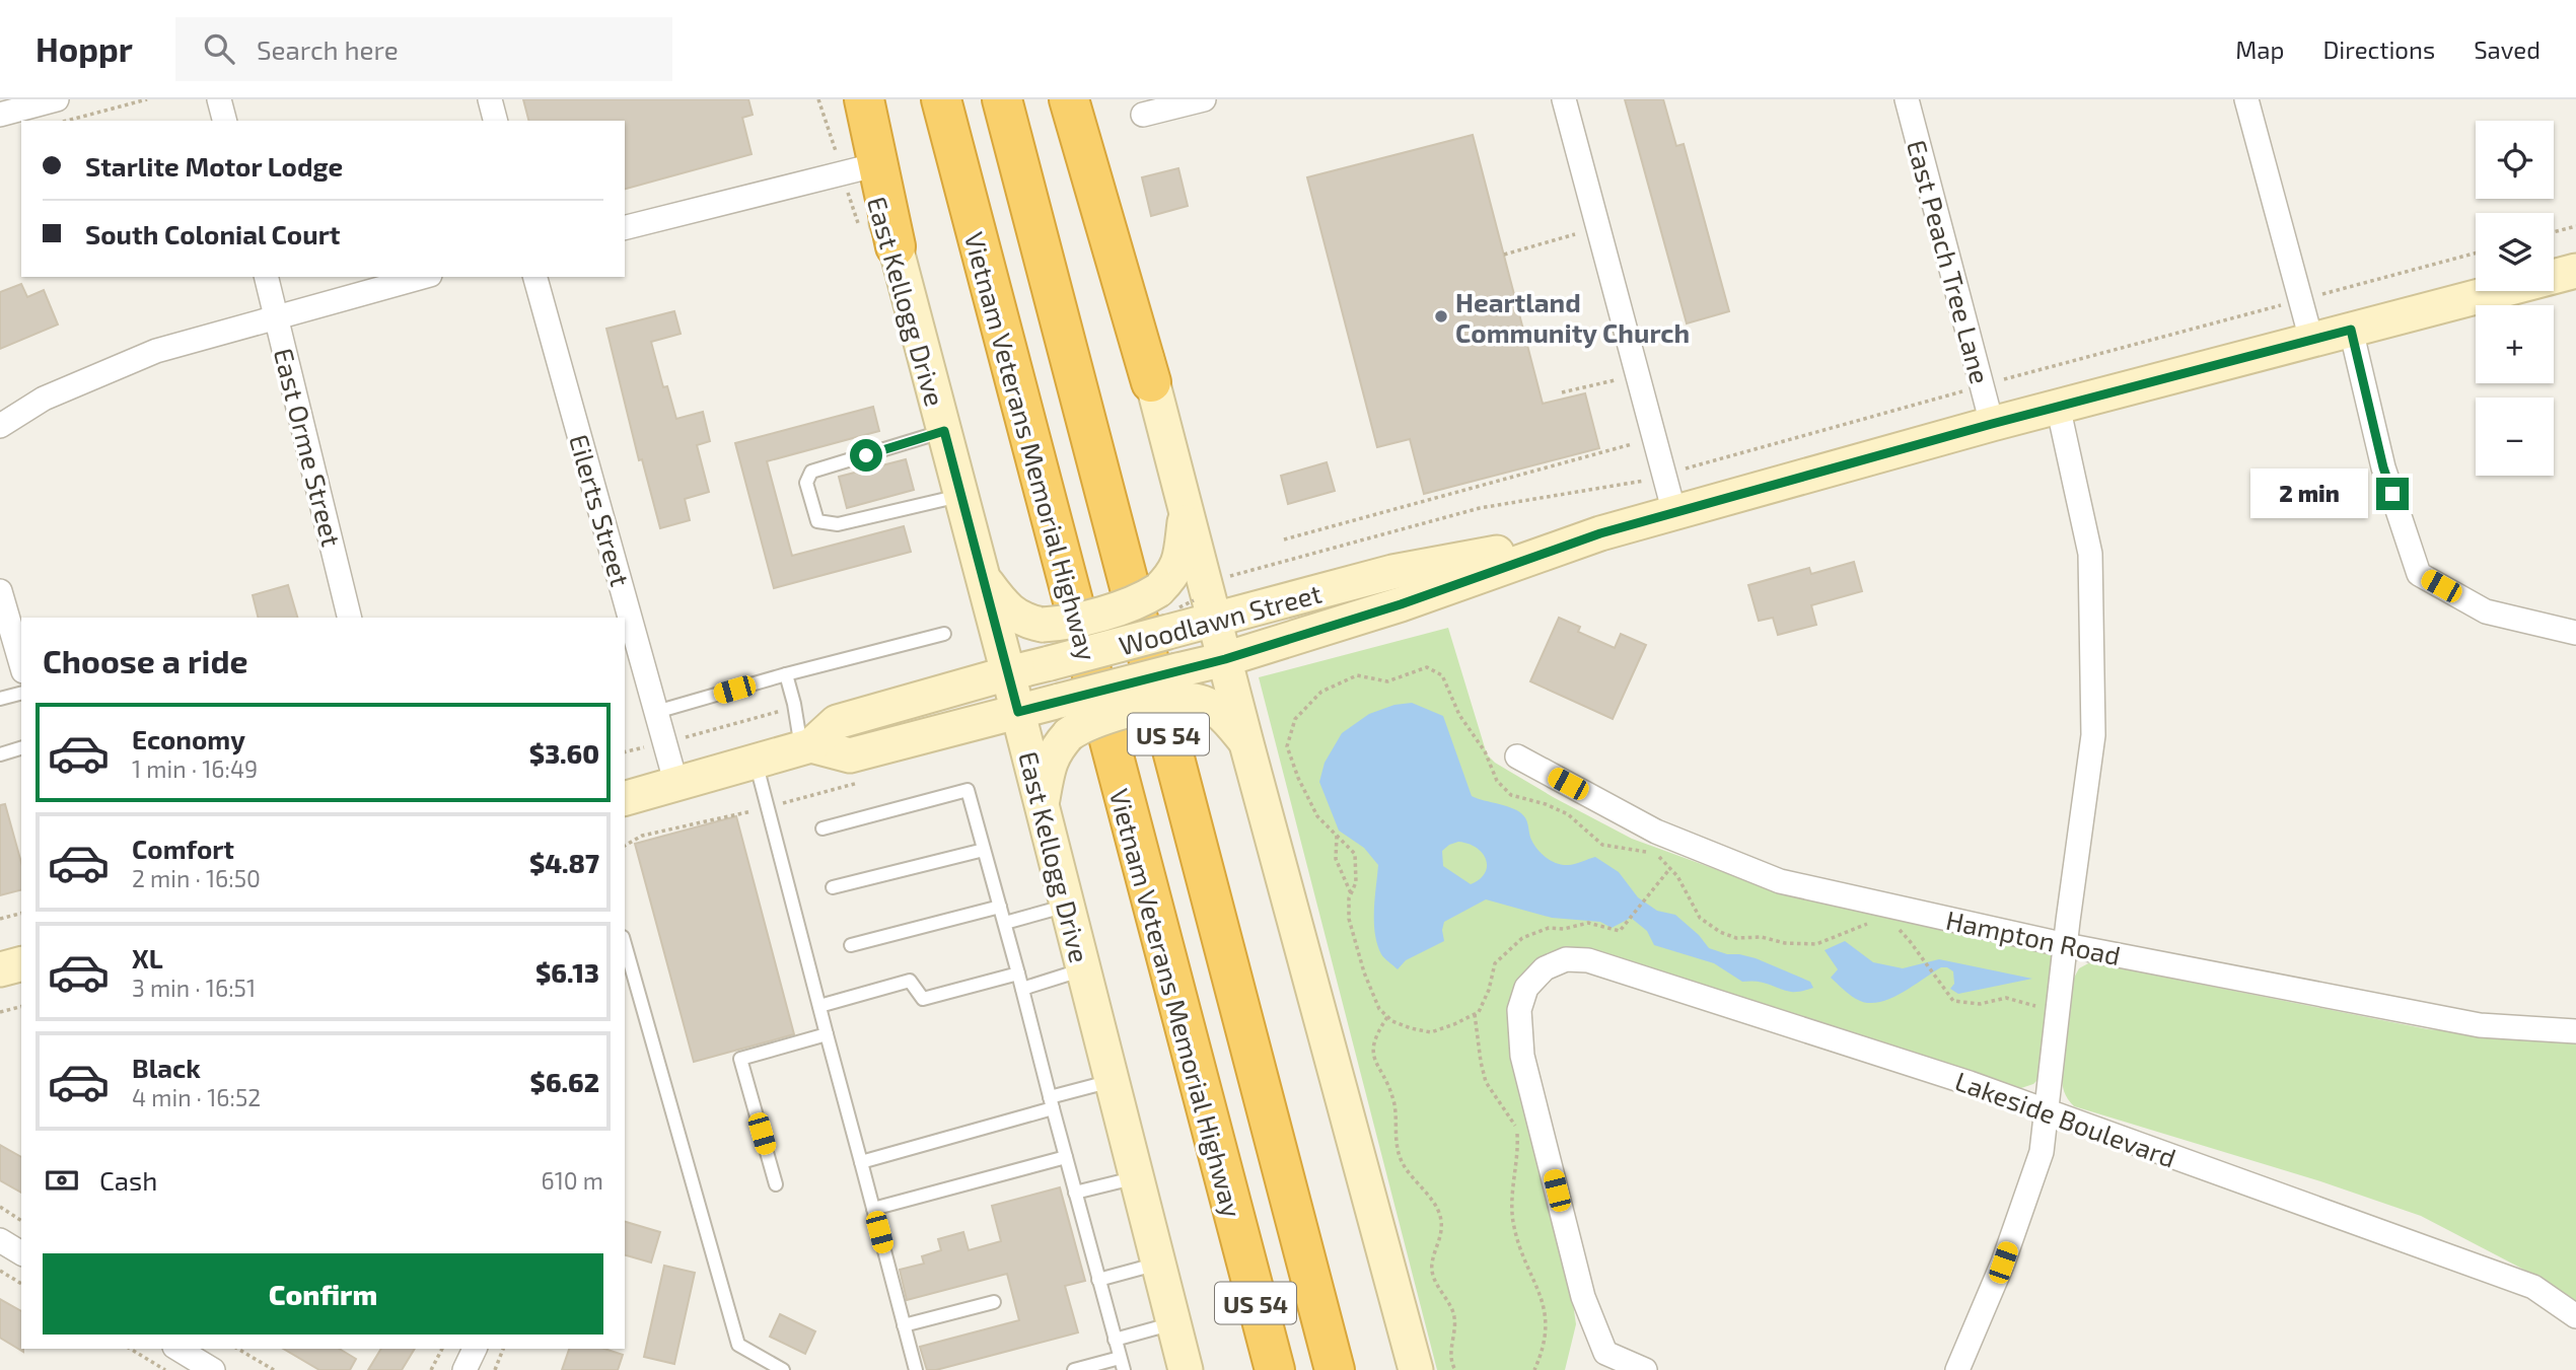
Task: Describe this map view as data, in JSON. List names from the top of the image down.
{
  "streets": {
    "highway": ["Vietnam Veterans Memorial Highway", "US 54"],
    "main road": ["East Kellogg Drive", "Woodlawn Street"],
    "street": [
      "East Peach Tree Lane",
      "East Orme Street",
      "Eilerts Street",
      "Hampton Road",
      "Lakeside Boulevard"
    ]
  },
  "crossings": [
    ["East Peach Tree Lane", "Woodlawn Street"],
    ["East Kellogg Drive", "Woodlawn Street"],
    ["Eilerts Street", "Woodlawn Street"]
  ],
  "places": ["Heartland Community Church"],
  "page": {
    "header": "Hoppr",
    "search": "Search here",
    "nav": ["Map", "Directions", "Saved"],
    "map_buttons": ["+", "−"],
    "banner": ["Starlite Motor Lodge", "South Colonial Court"],
    "bubble": "2 min",
    "heading": "Choose a ride",
    "list": [
      {
        "name": "Economy",
        "note": "1 min · 16:49",
        "value": "$3.60"
      },
      {
        "name": "Comfort",
        "note": "2 min · 16:50",
        "value": "$4.87"
      },
      {
        "name": "XL",
        "note": "3 min · 16:51",
        "value": "$6.13"
      },
      {
        "name": "Black",
        "note": "4 min · 16:52",
        "value": "$6.62"
      }
    ],
    "pay": ["Cash", "610 m"],
    "buttons": "Confirm"
  }
}
